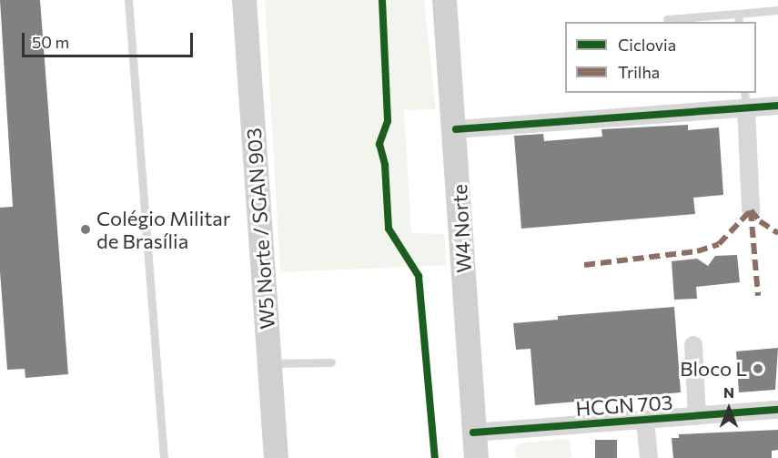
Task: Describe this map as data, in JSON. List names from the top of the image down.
{
  "streets": {
    "main road": ["W5 Norte / SGAN 903", "W4 Norte"],
    "street": ["HCGN 703"]
  },
  "crossings": [
    ["W4 Norte", "HCGN 703"]
  ],
  "places": ["Colégio Militar de Brasília", "Bloco L"],
  "legend": ["Ciclovia", "Trilha"],
  "scale_bar": "50 m",
  "north": "top"
}
